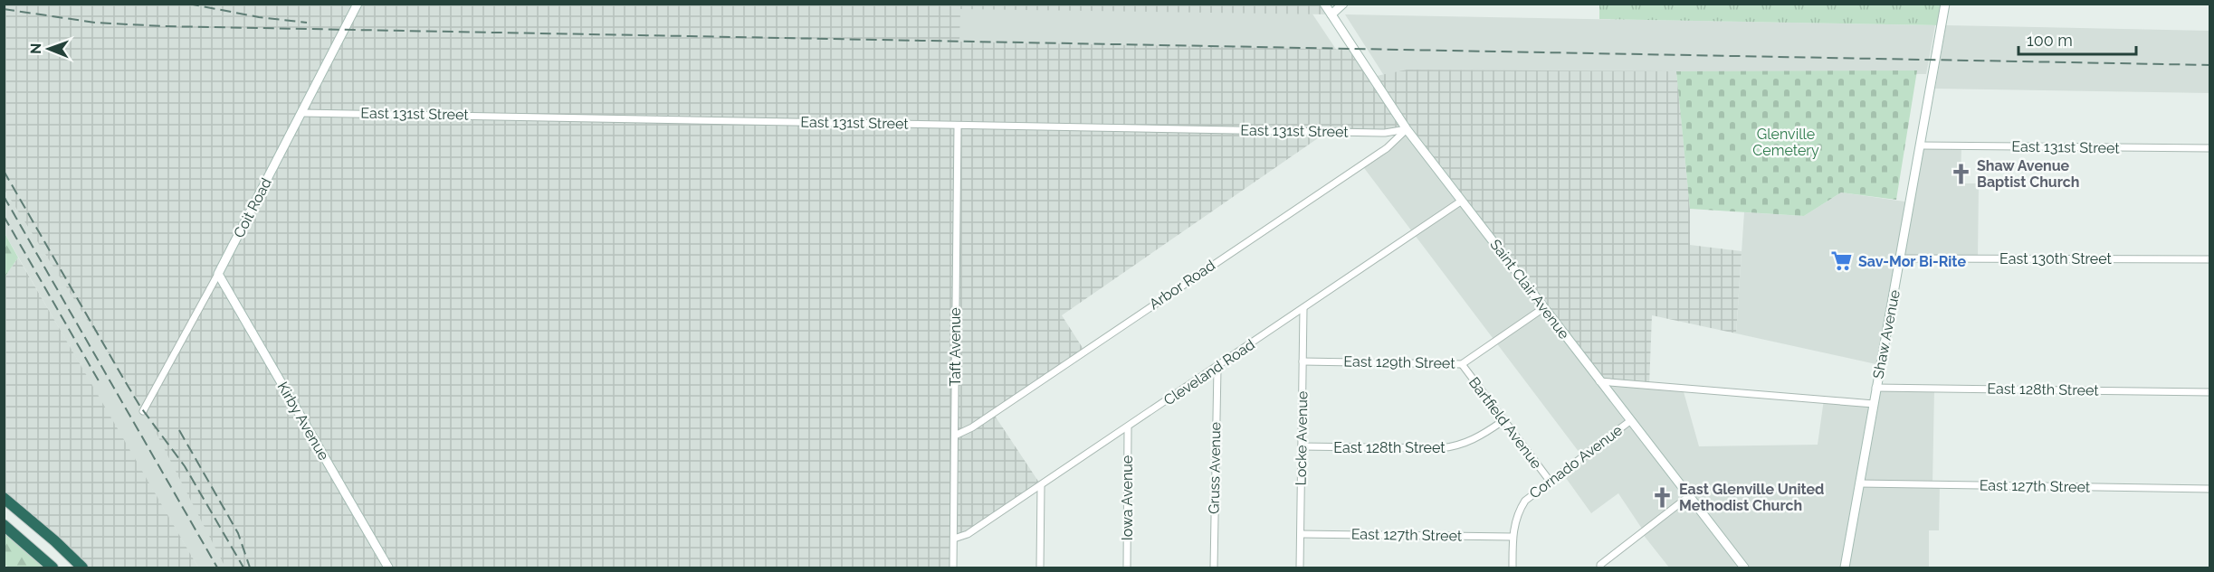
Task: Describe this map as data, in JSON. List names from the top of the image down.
{
  "streets": {
    "street": [
      "East 131st Street",
      "Coit Road",
      "East 130th Street",
      "Arbor Road",
      "Saint Clair Avenue",
      "Shaw Avenue",
      "Taft Avenue",
      "East 129th Street",
      "Cleveland Road",
      "East 128th Street",
      "Kirby Avenue",
      "Bartfield Avenue",
      "Locke Avenue",
      "Cornado Avenue",
      "Gruss Avenue",
      "East 127th Street",
      "Iowa Avenue"
    ]
  },
  "crossings": [
    ["East 131st Street", "Coit Road"],
    ["East 131st Street", "Arbor Road"],
    ["East 131st Street", "Saint Clair Avenue"],
    ["East 131st Street", "Shaw Avenue"],
    ["East 131st Street", "Taft Avenue"],
    ["Coit Road", "Kirby Avenue"],
    ["East 130th Street", "Shaw Avenue"],
    ["Arbor Road", "Saint Clair Avenue"],
    ["Arbor Road", "Taft Avenue"],
    ["Saint Clair Avenue", "East 129th Street"],
    ["Saint Clair Avenue", "Cleveland Road"],
    ["Saint Clair Avenue", "Cornado Avenue"],
    ["Shaw Avenue", "East 128th Street"],
    ["Shaw Avenue", "East 127th Street"],
    ["Taft Avenue", "Cleveland Road"],
    ["East 129th Street", "Bartfield Avenue"],
    ["East 129th Street", "Locke Avenue"],
    ["Cleveland Road", "Locke Avenue"],
    ["Cleveland Road", "Gruss Avenue"],
    ["Cleveland Road", "Iowa Avenue"],
    ["East 128th Street", "Bartfield Avenue"],
    ["East 128th Street", "Locke Avenue"],
    ["Bartfield Avenue", "Cornado Avenue"],
    ["Locke Avenue", "East 127th Street"],
    ["Cornado Avenue", "East 127th Street"]
  ],
  "parks": ["Glenville Cemetery"],
  "places": {
    "church": ["Shaw Avenue Baptist Church", "East Glenville United Methodist Church"],
    "supermarket": ["Sav-Mor Bi-Rite"]
  },
  "scale_bar": "100 m",
  "north": "left"
}
